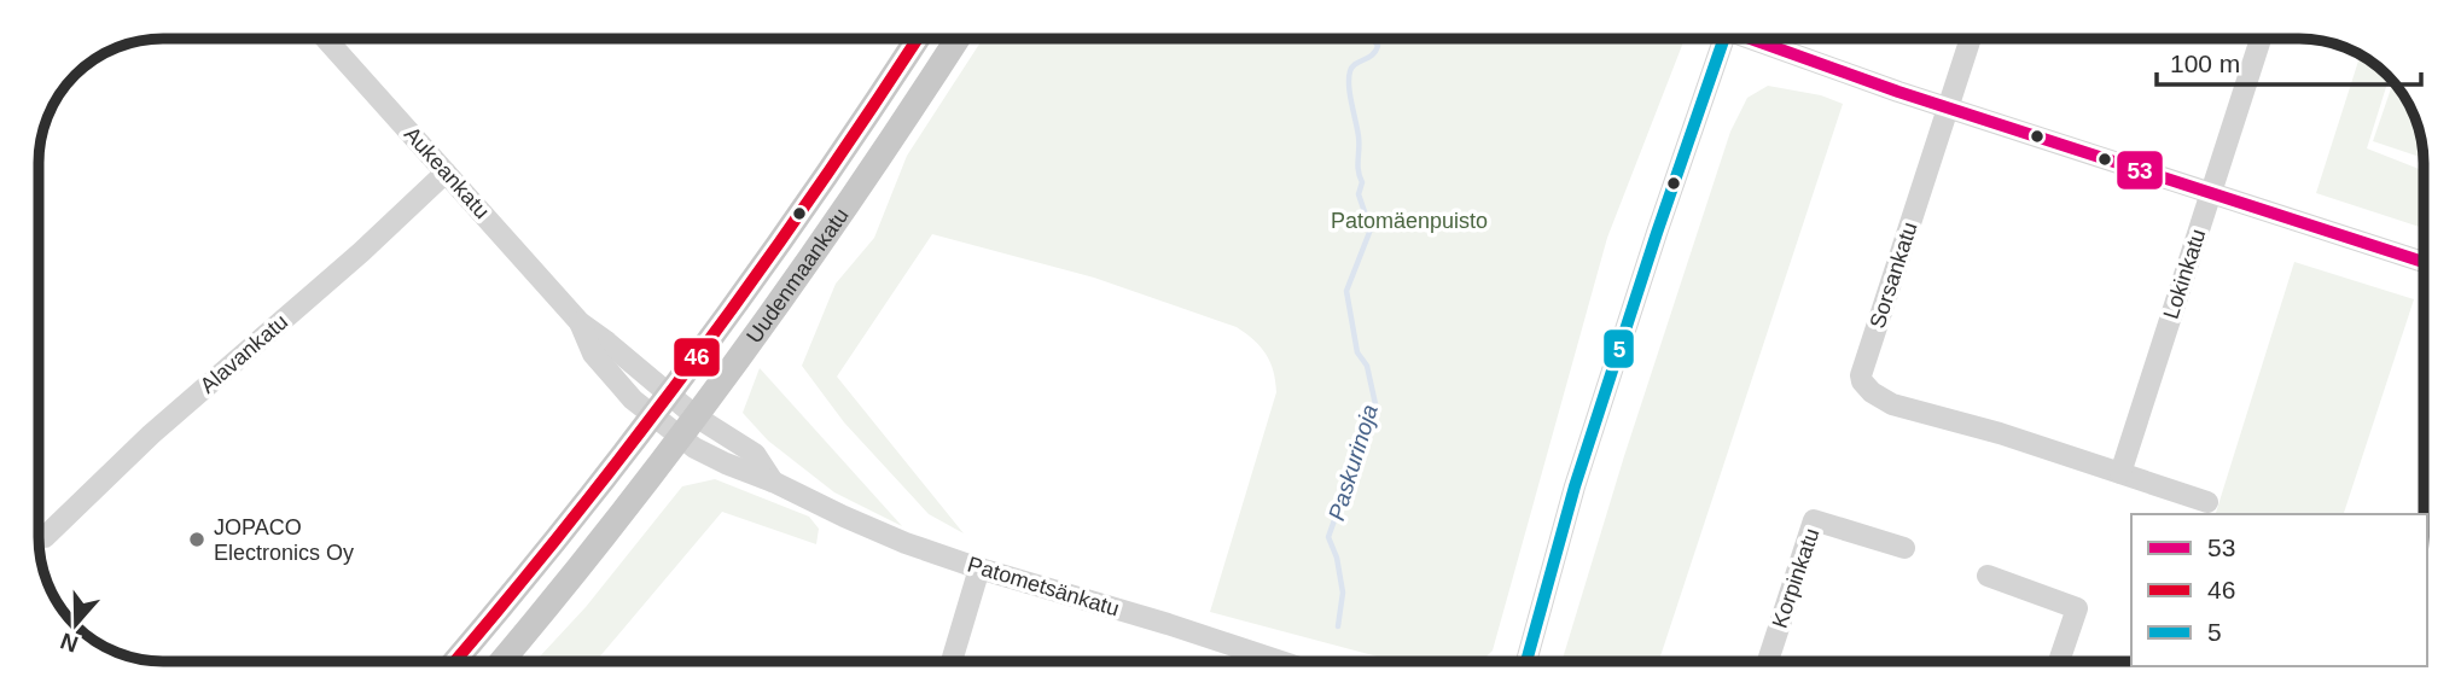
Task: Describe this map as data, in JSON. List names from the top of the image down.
{
  "streets": {
    "main road": ["Uudenmaankatu"],
    "street": [
      "Aukeankatu",
      "Lokinkatu",
      "Sorsankatu",
      "Alavankatu",
      "Korpinkatu",
      "Patometsänkatu"
    ]
  },
  "crossings": [
    ["Aukeankatu", "Uudenmaankatu"],
    ["Aukeankatu", "Alavankatu"],
    ["Aukeankatu", "Patometsänkatu"],
    ["Uudenmaankatu", "Patometsänkatu"],
    ["Lokinkatu", "Sorsankatu"]
  ],
  "water": ["Paskurinoja"],
  "parks": ["Patomäenpuisto"],
  "places": ["JOPACO Electronics Oy"],
  "lines": ["transit line 53", "transit line 46", "transit line 5"],
  "legend": ["53", "46", "5"],
  "scale_bar": "100 m",
  "north": "bottom"
}
